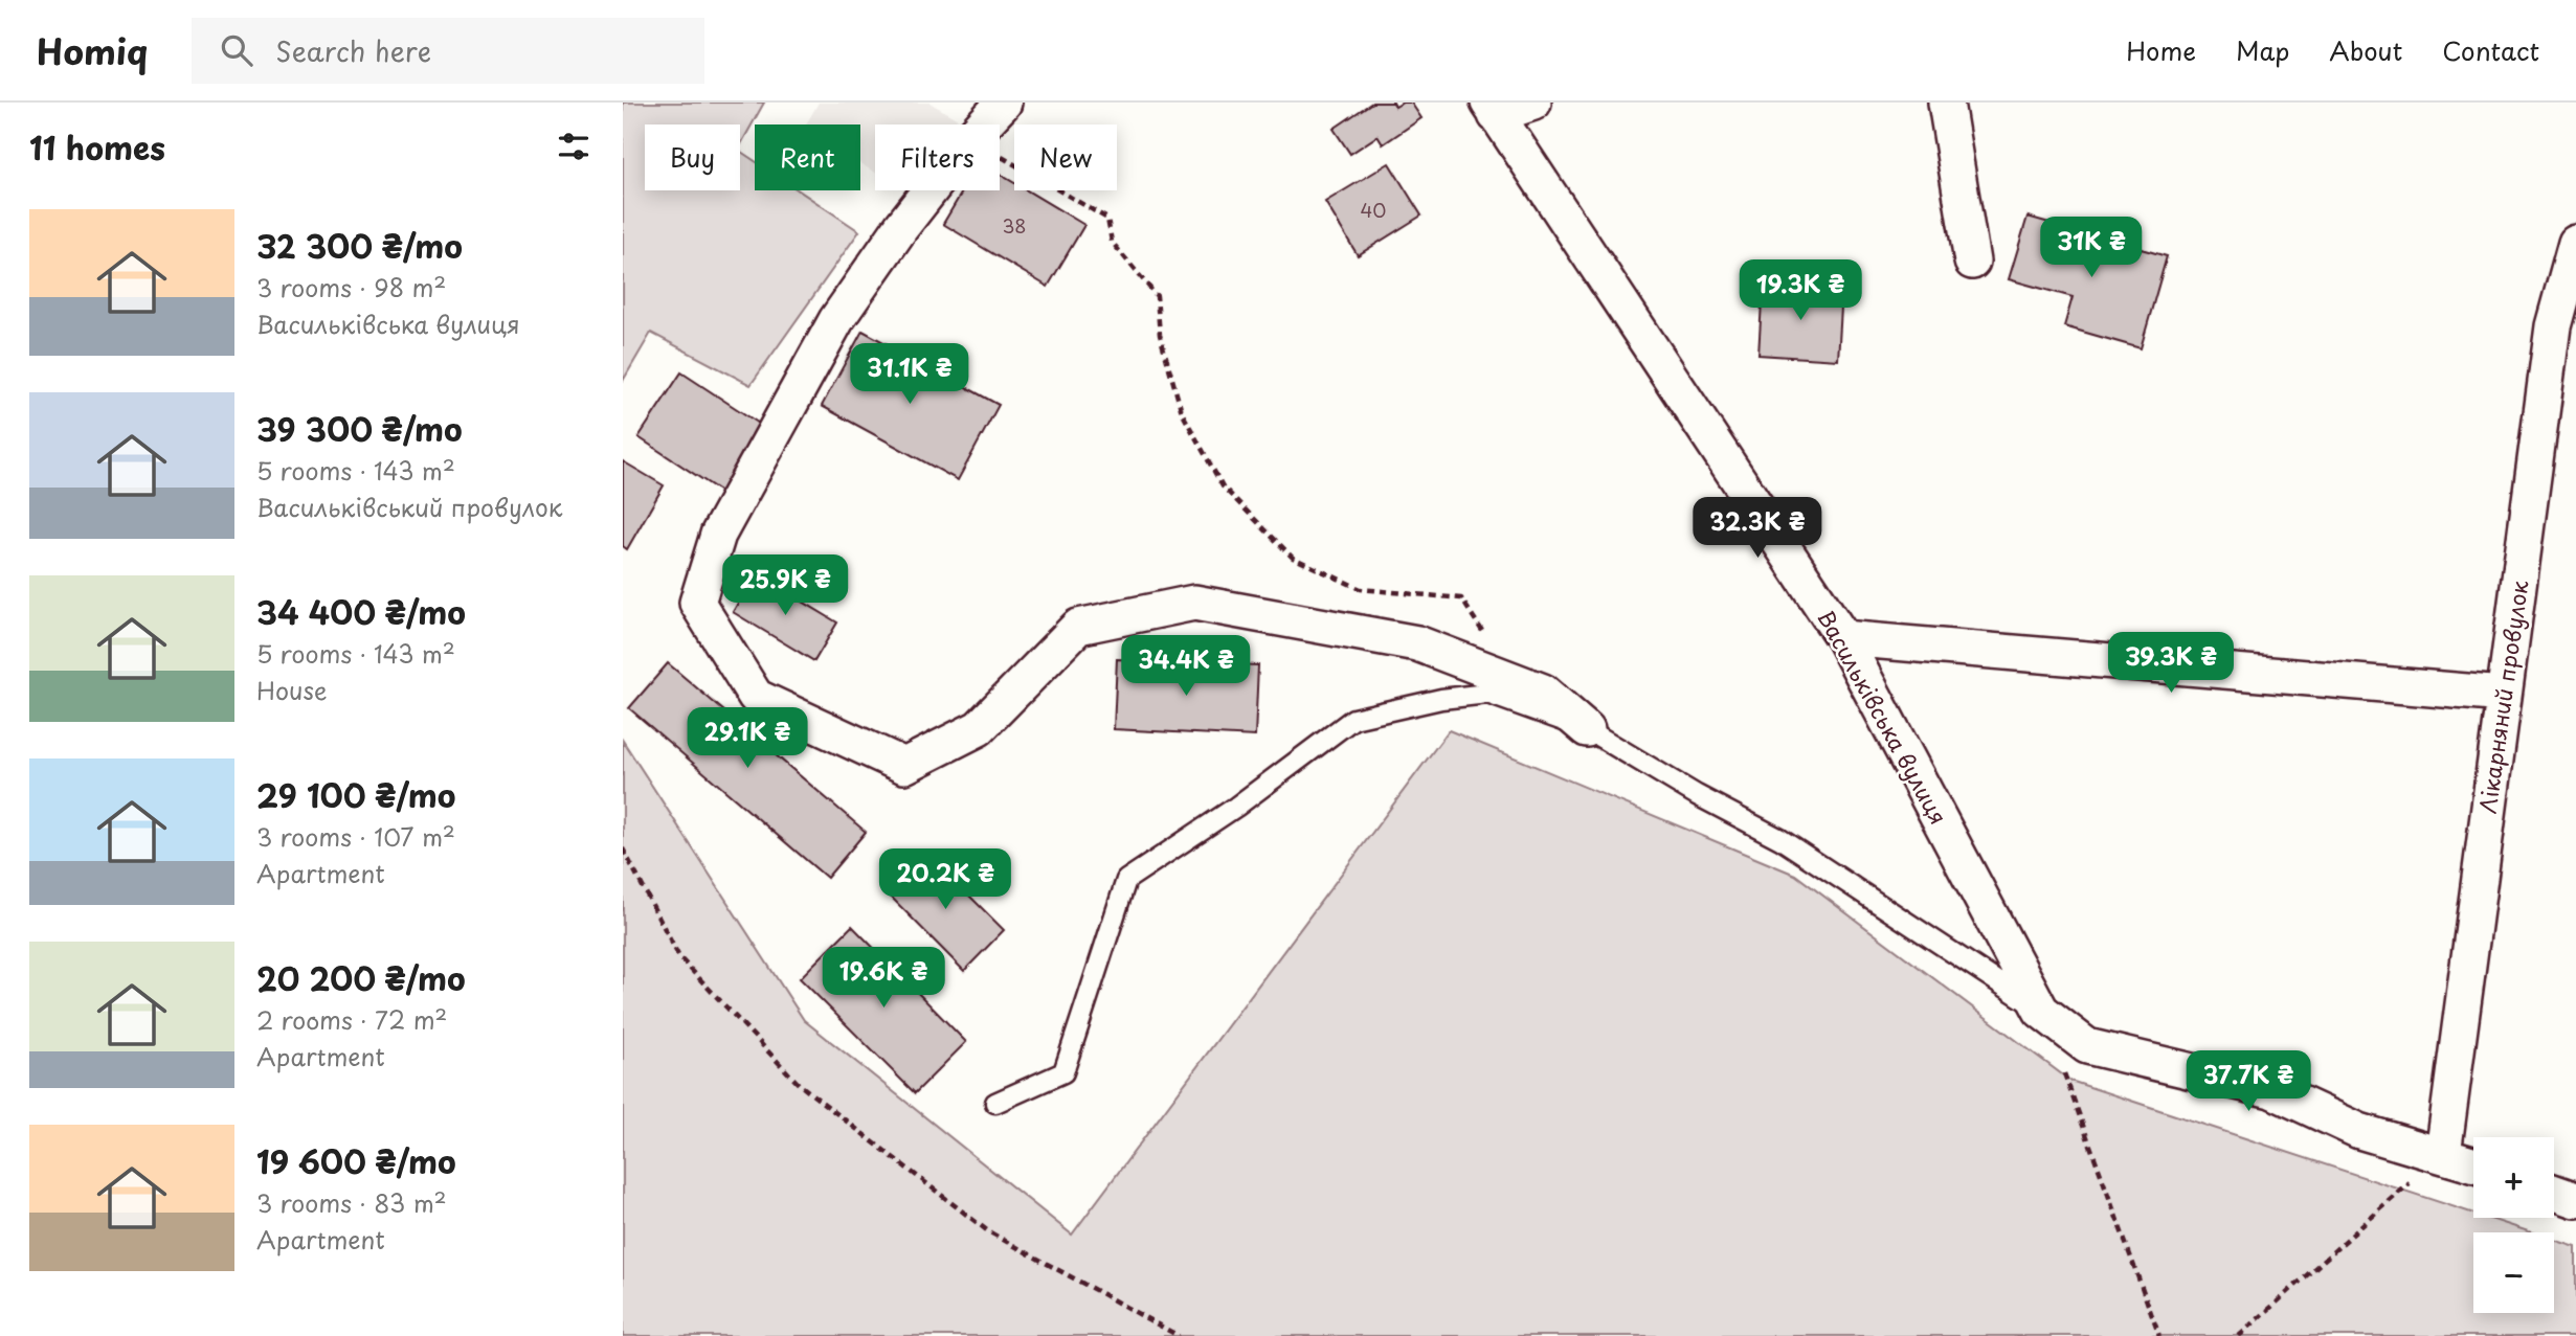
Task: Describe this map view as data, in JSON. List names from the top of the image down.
{
  "streets": {
    "street": ["Лікарняний провулок", "Васильківська вулиця"]
  },
  "house_numbers": ["40", "38"],
  "page": {
    "header": "Homiq",
    "search": "Search here",
    "nav": [
      "Home",
      "Map",
      "About",
      "Contact"
    ],
    "heading": "11 homes",
    "chip": [
      "Buy",
      "Rent",
      "Filters",
      "New"
    ],
    "list": [
      {
        "name": "32 300 ₴/mo",
        "note": "3 rooms · 98 m² · Васильківська вулиця"
      },
      {
        "name": "39 300 ₴/mo",
        "note": "5 rooms · 143 m² · Васильківський провулок"
      },
      {
        "name": "34 400 ₴/mo",
        "note": "5 rooms · 143 m² · House"
      },
      {
        "name": "29 100 ₴/mo",
        "note": "3 rooms · 107 m² · Apartment"
      },
      {
        "name": "20 200 ₴/mo",
        "note": "2 rooms · 72 m² · Apartment"
      },
      {
        "name": "19 600 ₴/mo",
        "note": "3 rooms · 83 m² · Apartment"
      }
    ],
    "price": [
      "31K ₴",
      "19.3K ₴",
      "31.1K ₴",
      "32.3K ₴",
      "25.9K ₴",
      "39.3K ₴",
      "34.4K ₴",
      "29.1K ₴",
      "20.2K ₴",
      "19.6K ₴",
      "37.7K ₴"
    ],
    "map_buttons": ["+", "−"]
  }
}
